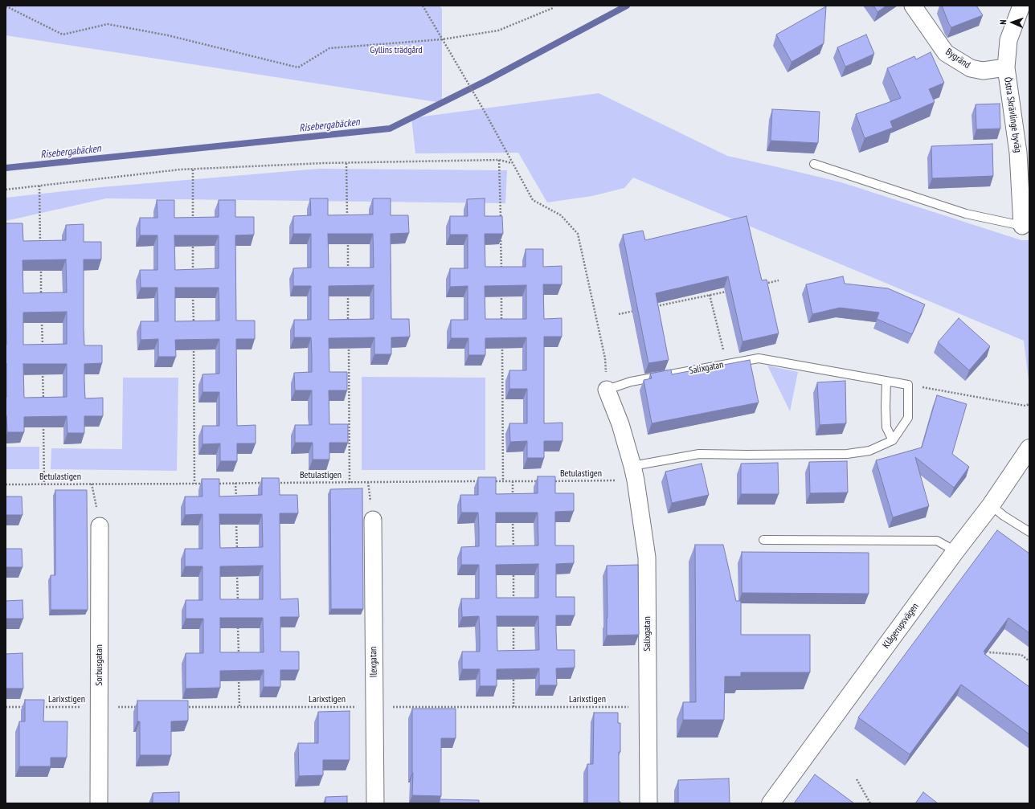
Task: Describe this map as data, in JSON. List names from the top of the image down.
{
  "streets": {
    "street": [
      "Bygränd",
      "Östra Skrävlinge byväg",
      "Salixgatan",
      "Klågerupsvägen",
      "Ilexgatan",
      "Sorbusgatan"
    ],
    "path": ["Betulastigen", "Larixstigen"]
  },
  "crossings": [
    ["Bygränd", "Östra Skrävlinge byväg"],
    ["Salixgatan", "Betulastigen"],
    ["Salixgatan", "Larixstigen"],
    ["Ilexgatan", "Larixstigen"],
    ["Sorbusgatan", "Larixstigen"]
  ],
  "water": ["Risebergabäcken"],
  "parks": ["Gyllins trädgård"],
  "north": "left"
}
